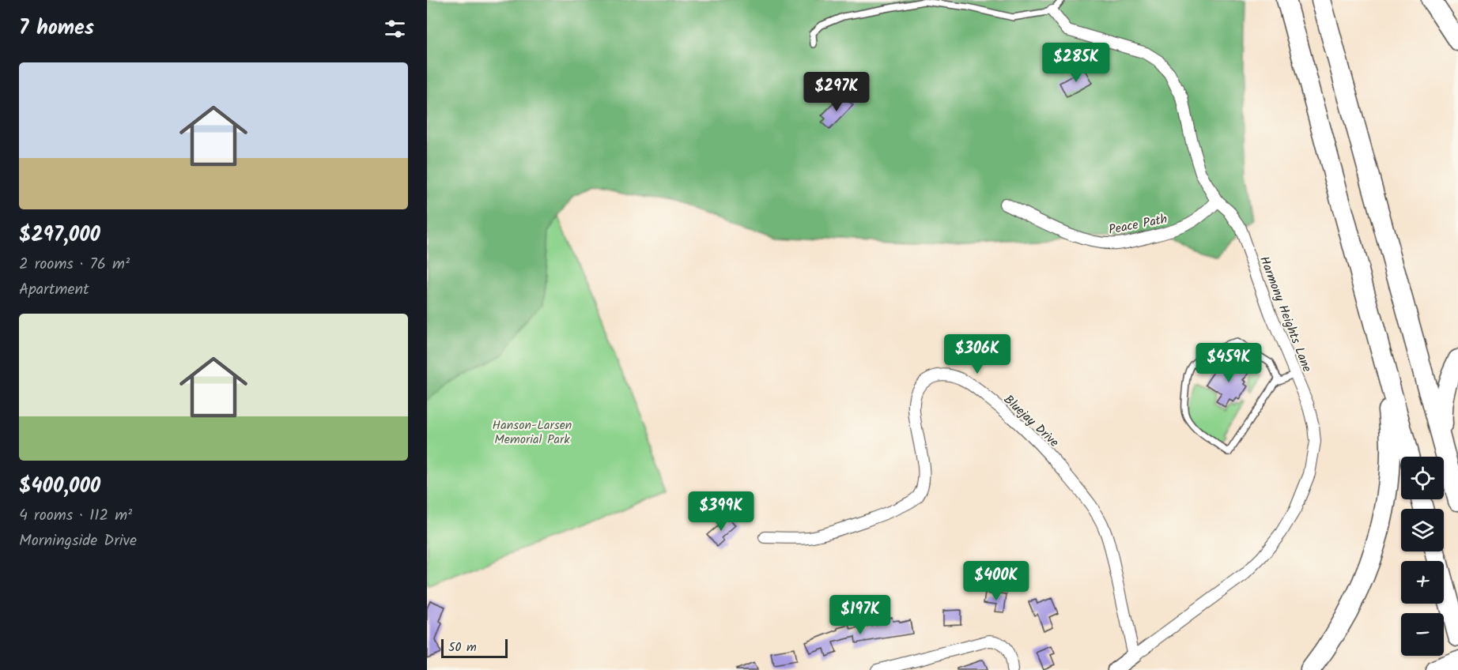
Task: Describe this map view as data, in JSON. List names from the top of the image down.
{
  "streets": {
    "street": ["Peace Path", "Harmony Heights Lane", "Bluejay Drive"]
  },
  "crossings": [
    ["Peace Path", "Harmony Heights Lane"],
    ["Harmony Heights Lane", "Bluejay Drive"]
  ],
  "parks": ["Hanson-Larsen Memorial Park"],
  "scale_bar": "50 m",
  "page": {
    "heading": "7 homes",
    "price": [
      "$285K",
      "$297K",
      "$306K",
      "$459K",
      "$399K",
      "$400K",
      "$197K"
    ],
    "list": [
      {
        "name": "$297,000",
        "note": "2 rooms · 76 m² · Apartment"
      },
      {
        "name": "$400,000",
        "note": "4 rooms · 112 m² · Morningside Drive"
      }
    ],
    "map_buttons": ["+", "−"],
    "scale": "50 m"
  }
}
